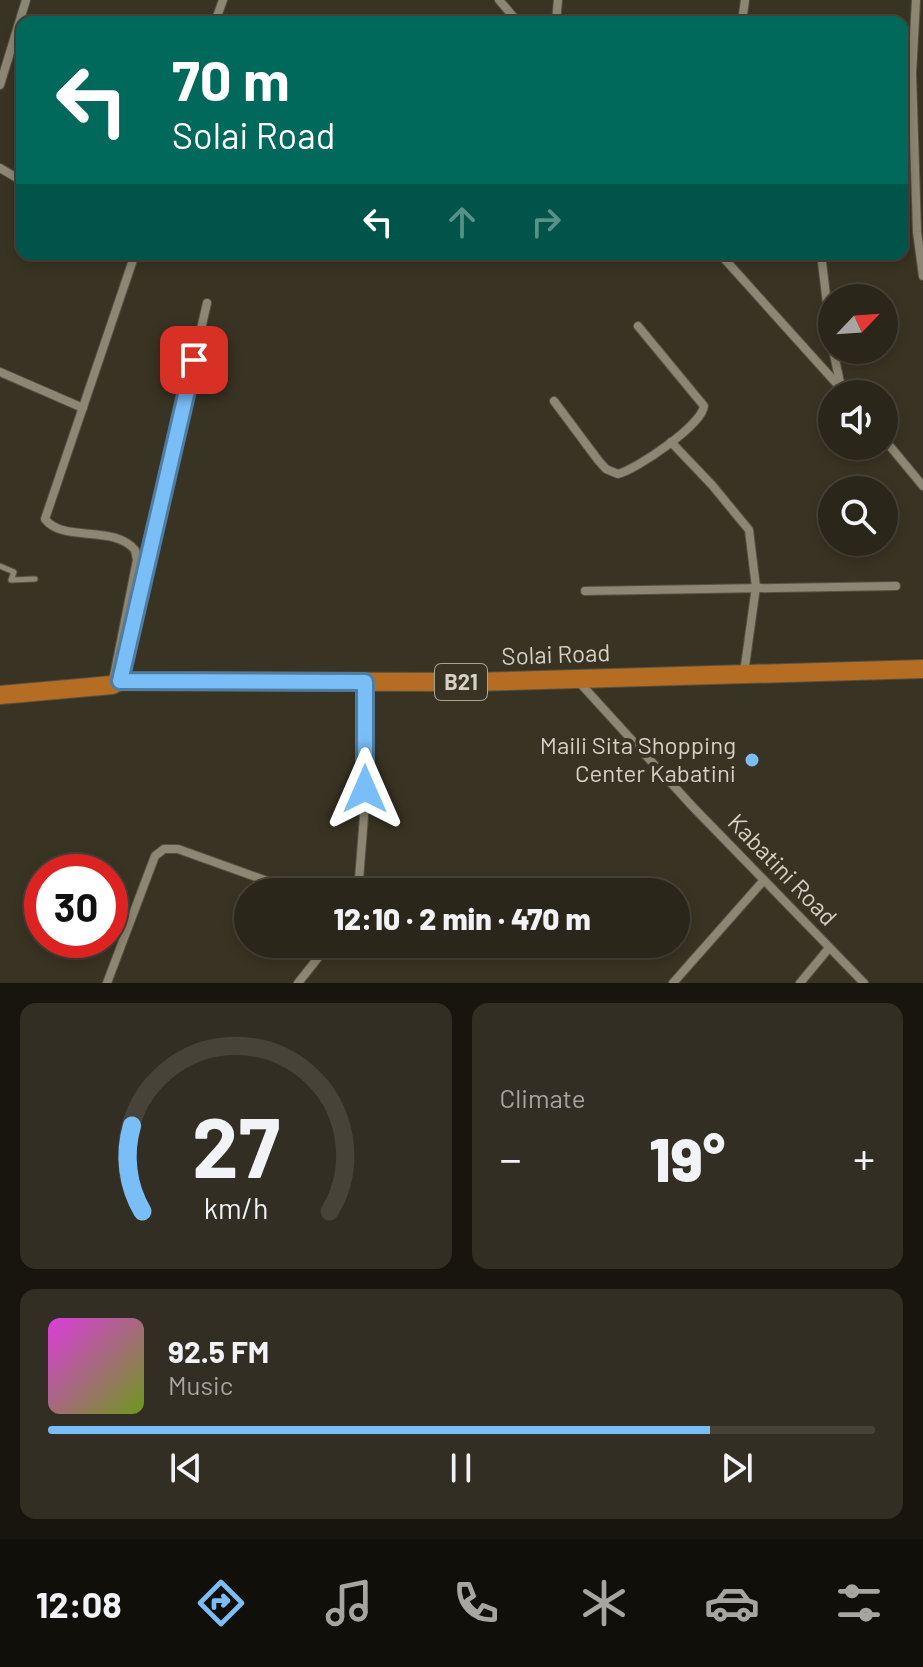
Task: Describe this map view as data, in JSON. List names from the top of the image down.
{
  "streets": {
    "highway": ["Solai Road", "B21"],
    "street": ["Kabatini Road"]
  },
  "crossings": [
    ["Solai Road", "Kabatini Road"]
  ],
  "places": ["Maili Sita Shopping Center Kabatini"],
  "north": "top right",
  "page": {
    "turn": ["70 m", "Solai Road"],
    "limit": "30",
    "trip": "12:10 · 2 min · 470 m",
    "tile": "Climate",
    "heat": ["−", "19°", "+"],
    "song": ["92.5 FM", "Music"],
    "tabs": "12:08",
    "gauge": ["27", "km/h"]
  }
}
